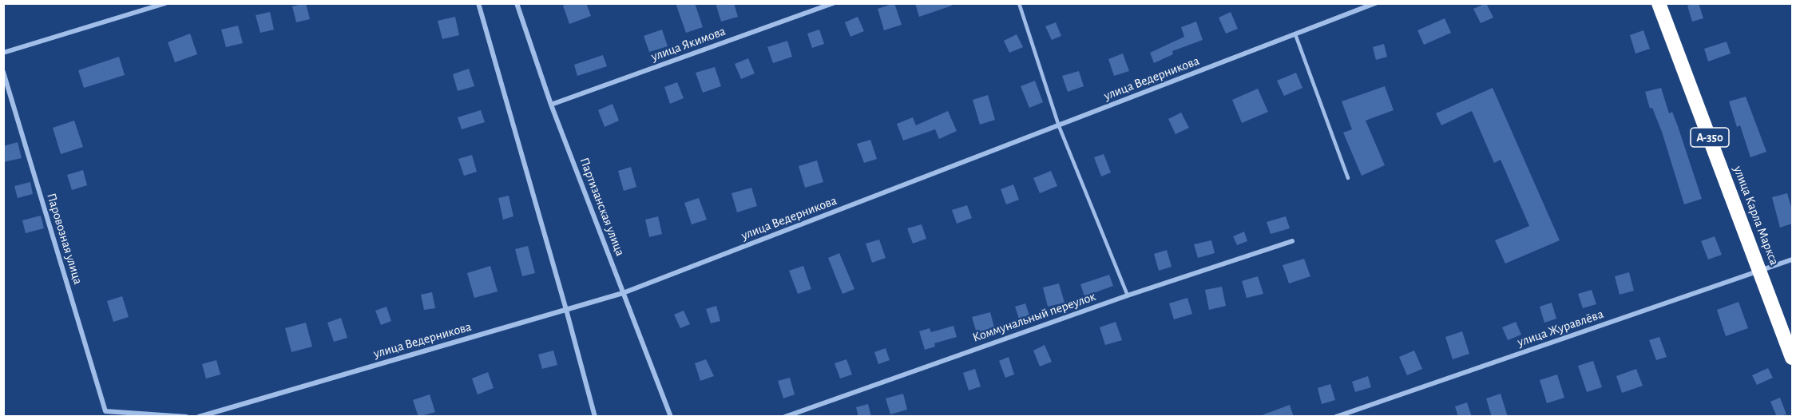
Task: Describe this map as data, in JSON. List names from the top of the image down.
{
  "streets": {
    "highway": ["А-350", "улица Карла Маркса"],
    "street": [
      "улица Якимова",
      "улица Ведерникова",
      "Партизанская улица",
      "Паровозная улица",
      "Коммунальный переулок",
      "улица Журавлёва"
    ]
  },
  "crossings": [
    ["улица Якимова", "Партизанская улица"],
    ["улица Ведерникова", "Партизанская улица"],
    ["улица Карла Маркса", "улица Журавлёва"]
  ]
}
